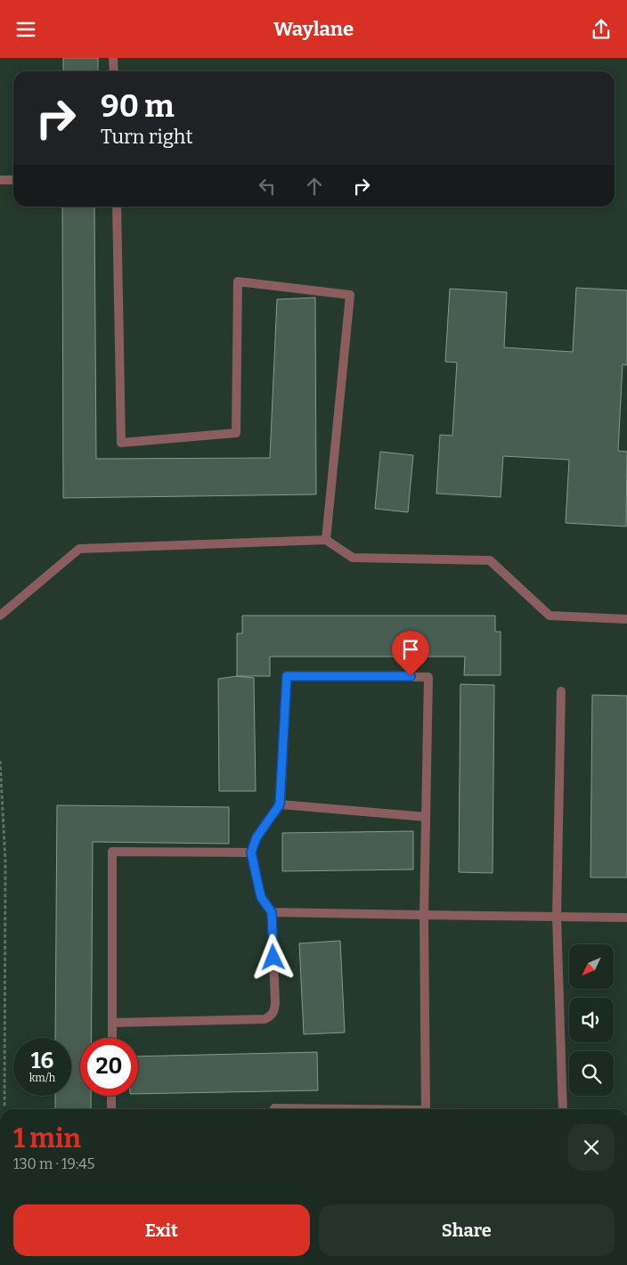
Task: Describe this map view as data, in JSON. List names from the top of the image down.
{
  "north": "bottom left",
  "page": {
    "header": "Waylane",
    "turn": ["90 m", "Turn right"],
    "speed": "16 km/h",
    "limit": "20",
    "heading": ["1 min", "130 m · 19:45"],
    "buttons": ["Exit", "Share"]
  }
}
